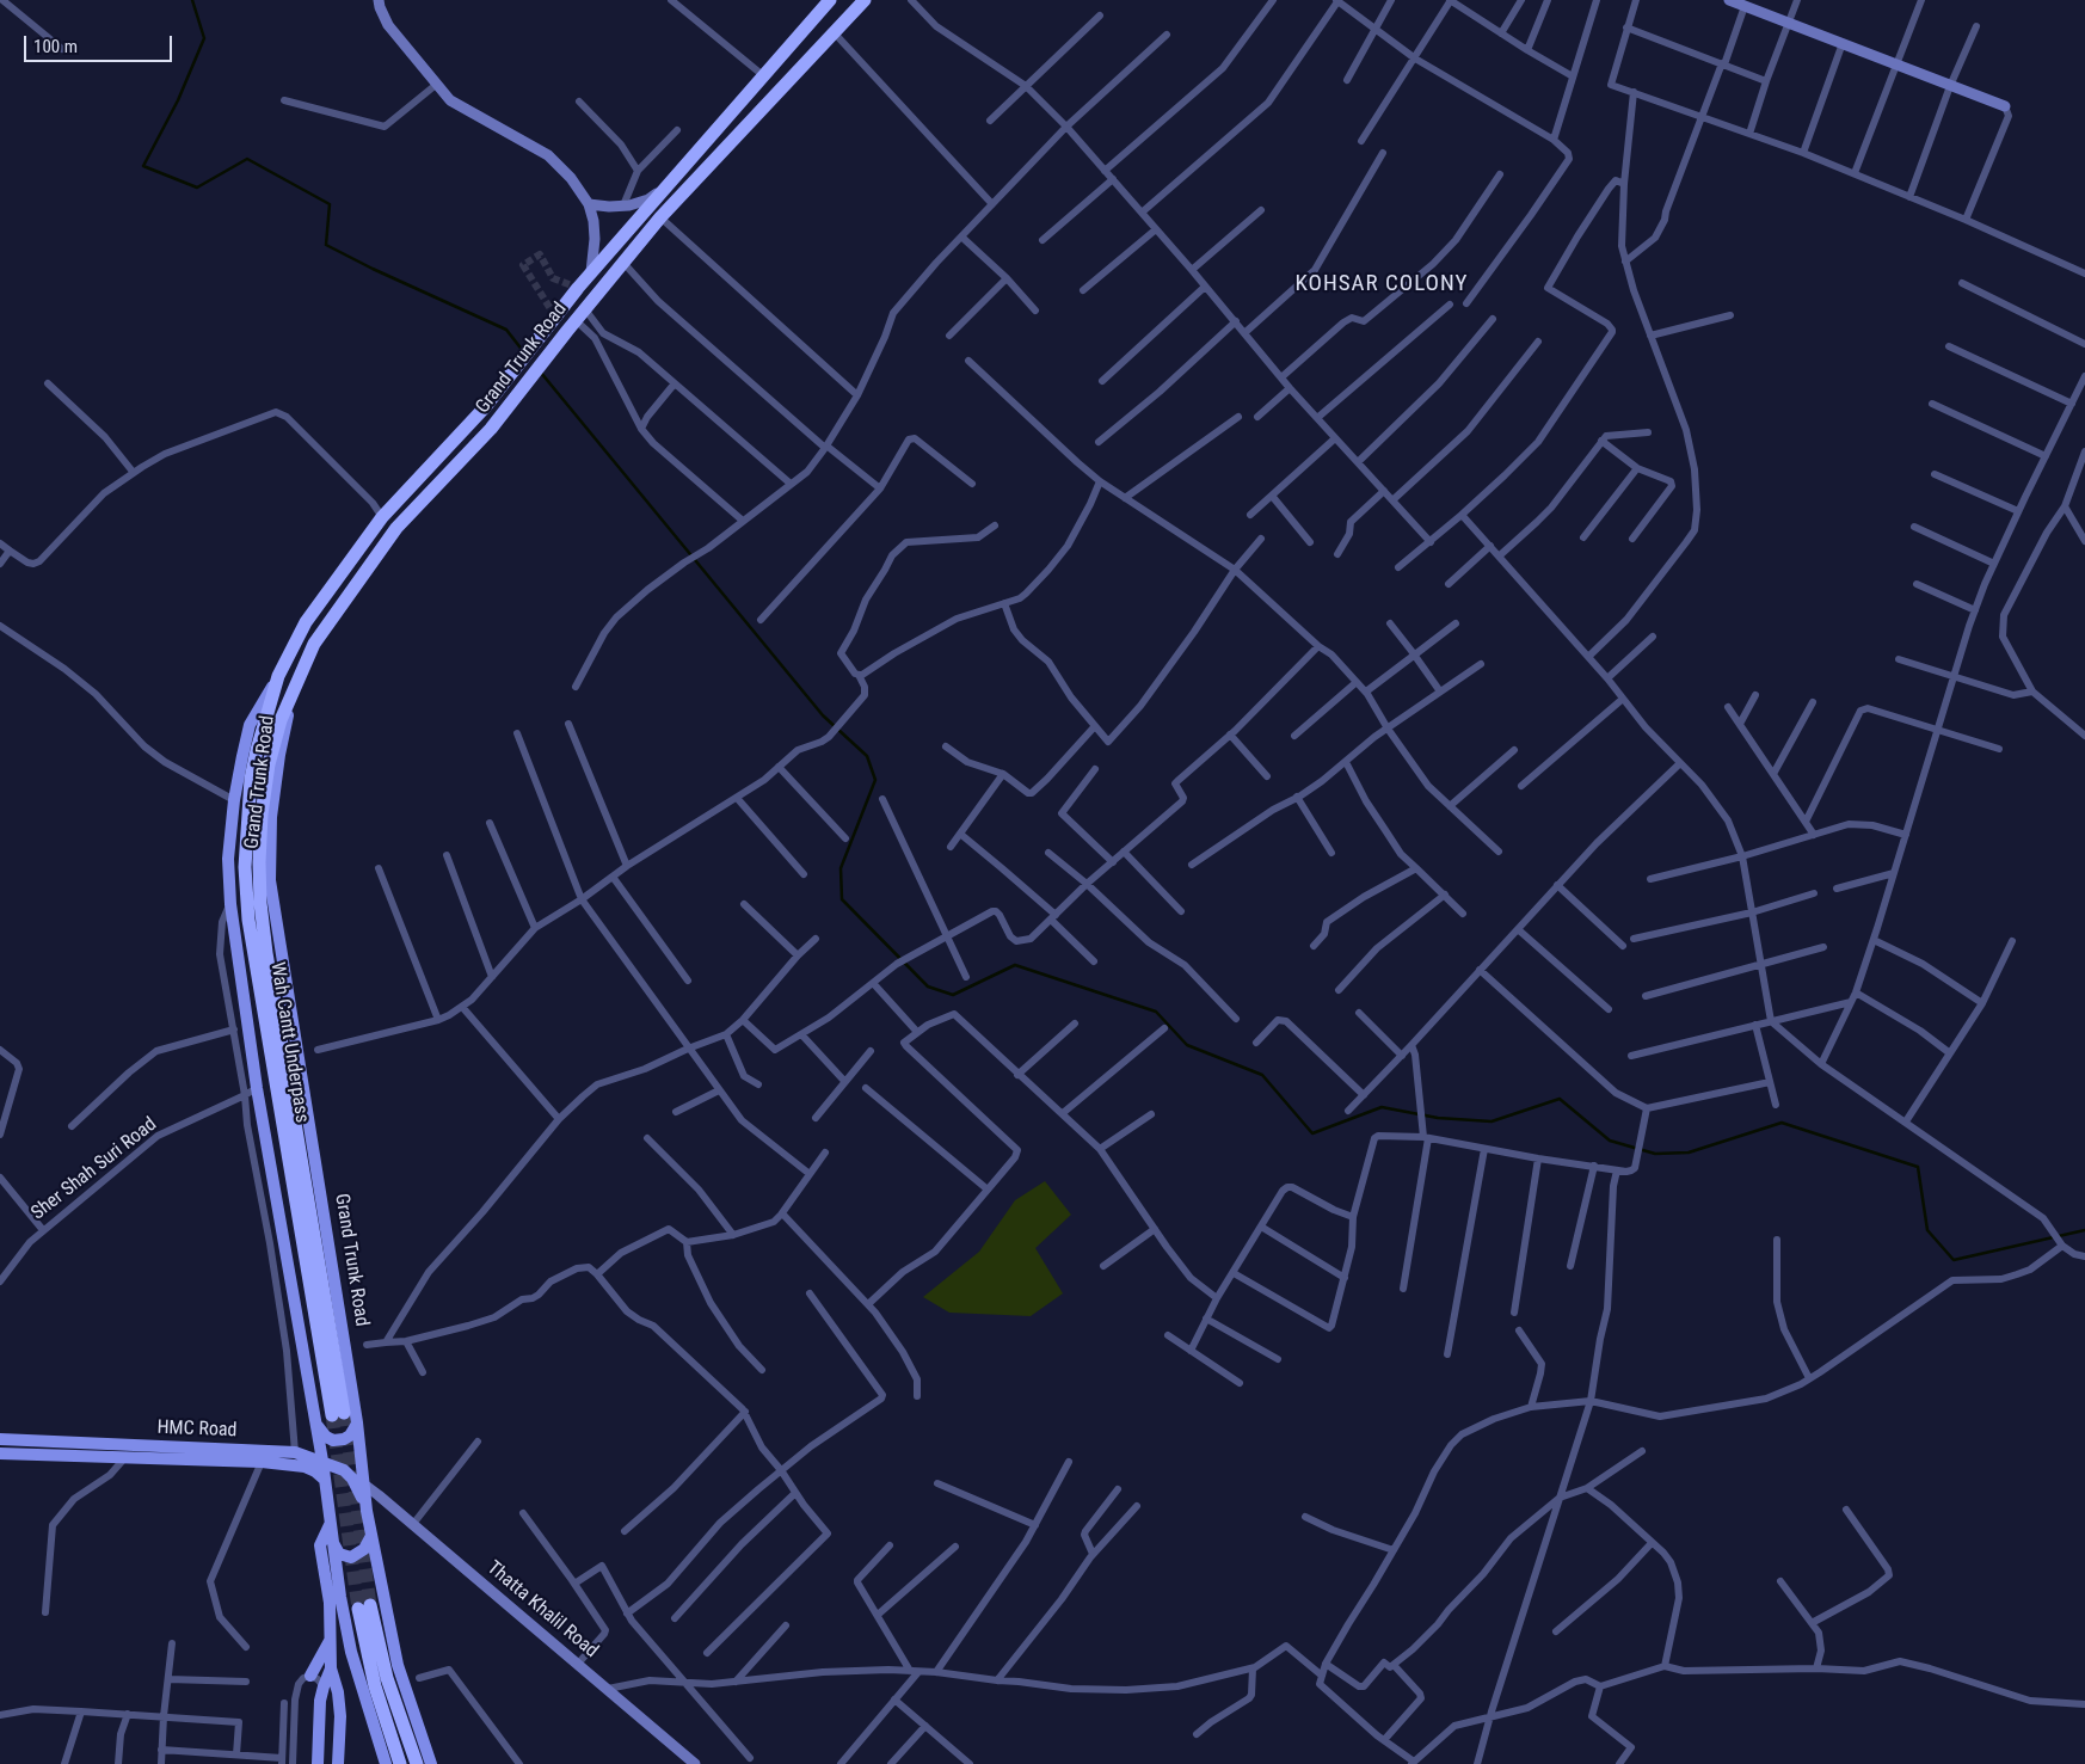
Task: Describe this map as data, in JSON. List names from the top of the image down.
{
  "streets": {
    "highway": ["Grand Trunk Road", "Wah Cantt Underpass"],
    "main road": ["HMC Road"],
    "street": ["Sher Shah Suri Road", "Thatta Khalil Road"]
  },
  "crossings": [
    ["Grand Trunk Road", "Wah Cantt Underpass"],
    ["Grand Trunk Road", "Sher Shah Suri Road"],
    ["Grand Trunk Road", "HMC Road"],
    ["Grand Trunk Road", "Thatta Khalil Road"],
    ["HMC Road", "Thatta Khalil Road"]
  ],
  "districts": ["KOHSAR COLONY"],
  "scale_bar": "100 m"
}
